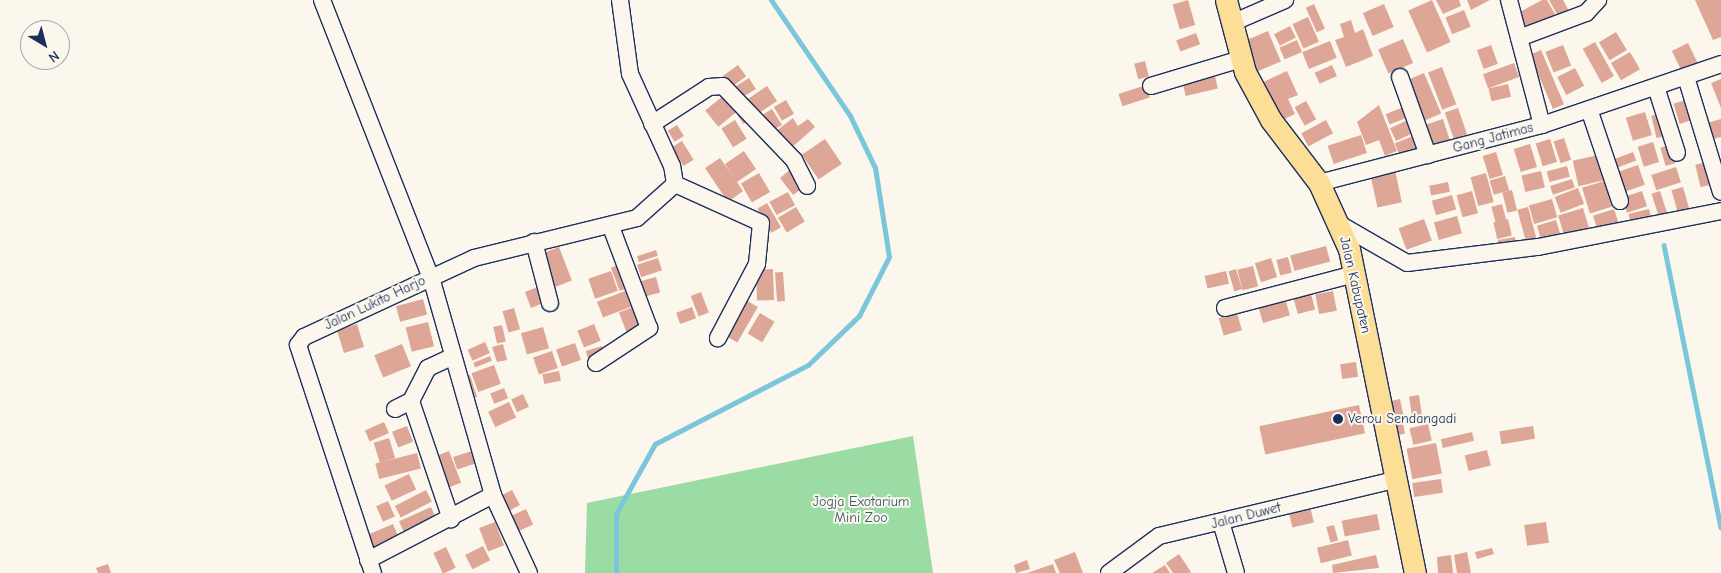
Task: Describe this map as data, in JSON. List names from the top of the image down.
{
  "streets": {
    "main road": ["Jalan Kabupaten"],
    "street": ["Gang Jatimas", "Jalan Lukito Harjo", "Jalan Duwet"]
  },
  "crossings": [
    ["Gang Jatimas", "Jalan Kabupaten"],
    ["Jalan Kabupaten", "Jalan Duwet"]
  ],
  "parks": ["Jogja Exotarium Mini Zoo"],
  "places": ["Verou Sendangadi"],
  "north": "bottom right"
}
